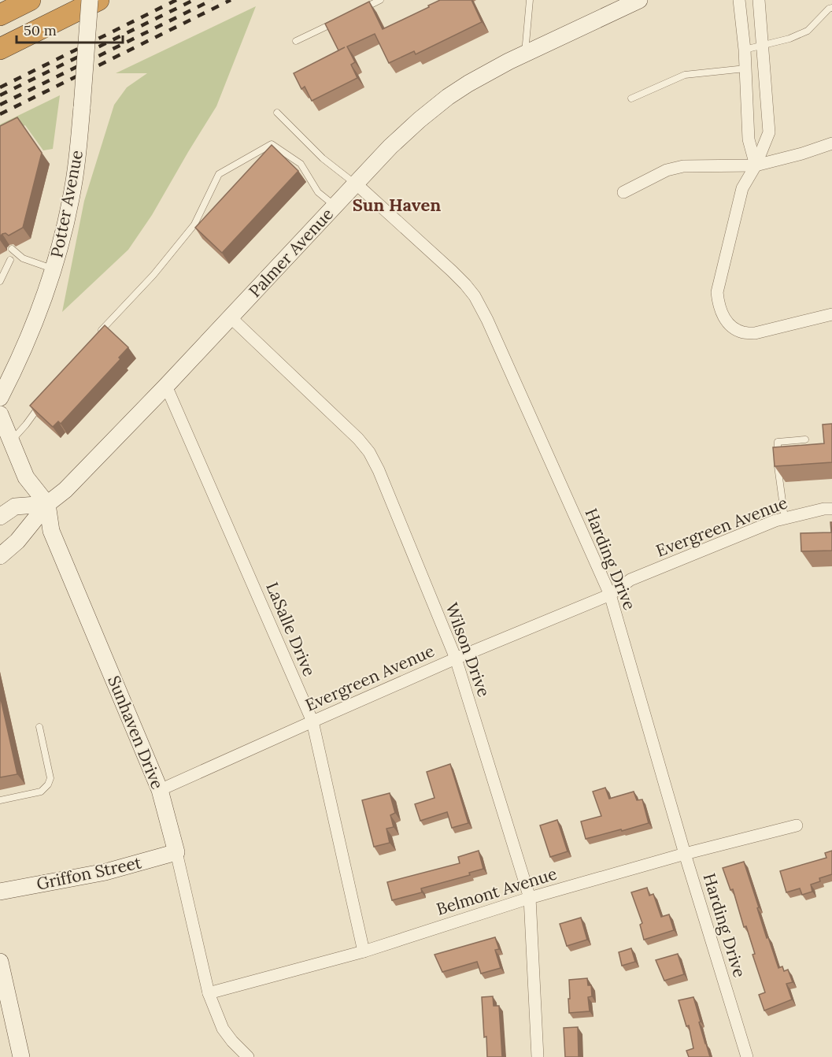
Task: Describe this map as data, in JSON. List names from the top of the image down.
{
  "streets": {
    "street": [
      "Potter Avenue",
      "Palmer Avenue",
      "Evergreen Avenue",
      "Harding Drive",
      "LaSalle Drive",
      "Wilson Drive",
      "Sunhaven Drive",
      "Griffon Street",
      "Belmont Avenue"
    ]
  },
  "crossings": [
    ["Palmer Avenue", "Harding Drive"],
    ["Palmer Avenue", "LaSalle Drive"],
    ["Palmer Avenue", "Wilson Drive"],
    ["Palmer Avenue", "Sunhaven Drive"],
    ["Evergreen Avenue", "Harding Drive"],
    ["Evergreen Avenue", "LaSalle Drive"],
    ["Evergreen Avenue", "Wilson Drive"],
    ["Evergreen Avenue", "Sunhaven Drive"],
    ["Harding Drive", "Belmont Avenue"],
    ["LaSalle Drive", "Belmont Avenue"],
    ["Wilson Drive", "Belmont Avenue"],
    ["Sunhaven Drive", "Griffon Street"],
    ["Sunhaven Drive", "Belmont Avenue"]
  ],
  "districts": ["Sun Haven"],
  "scale_bar": "50 m"
}
